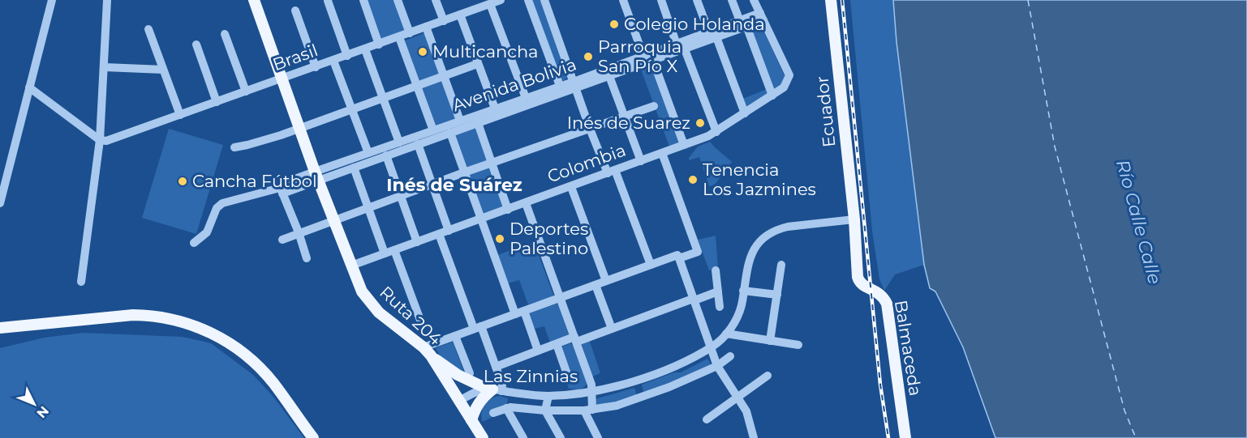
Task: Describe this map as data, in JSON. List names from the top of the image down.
{
  "streets": {
    "main road": ["Ecuador", "Ruta 204", "Balmaceda"],
    "street": [
      "Brasil",
      "Avenida Bolivia",
      "Colombia",
      "Las Zinnias"
    ]
  },
  "crossings": [
    ["Brasil", "Ruta 204"],
    ["Avenida Bolivia", "Colombia"],
    ["Avenida Bolivia", "Ruta 204"],
    ["Ecuador", "Balmaceda"],
    ["Ecuador", "Las Zinnias"],
    ["Colombia", "Ruta 204"],
    ["Ruta 204", "Las Zinnias"],
    ["Balmaceda", "Las Zinnias"]
  ],
  "districts": ["Inés de Suárez"],
  "water": ["Río Calle Calle"],
  "places": [
    "Colegio Holanda",
    "Multicancha",
    "Parroquia San Pío X",
    "Inés de Suarez",
    "Tenencia Los Jazmines",
    "Cancha Fútbol",
    "Deportes Palestino"
  ],
  "north": "bottom right"
}
